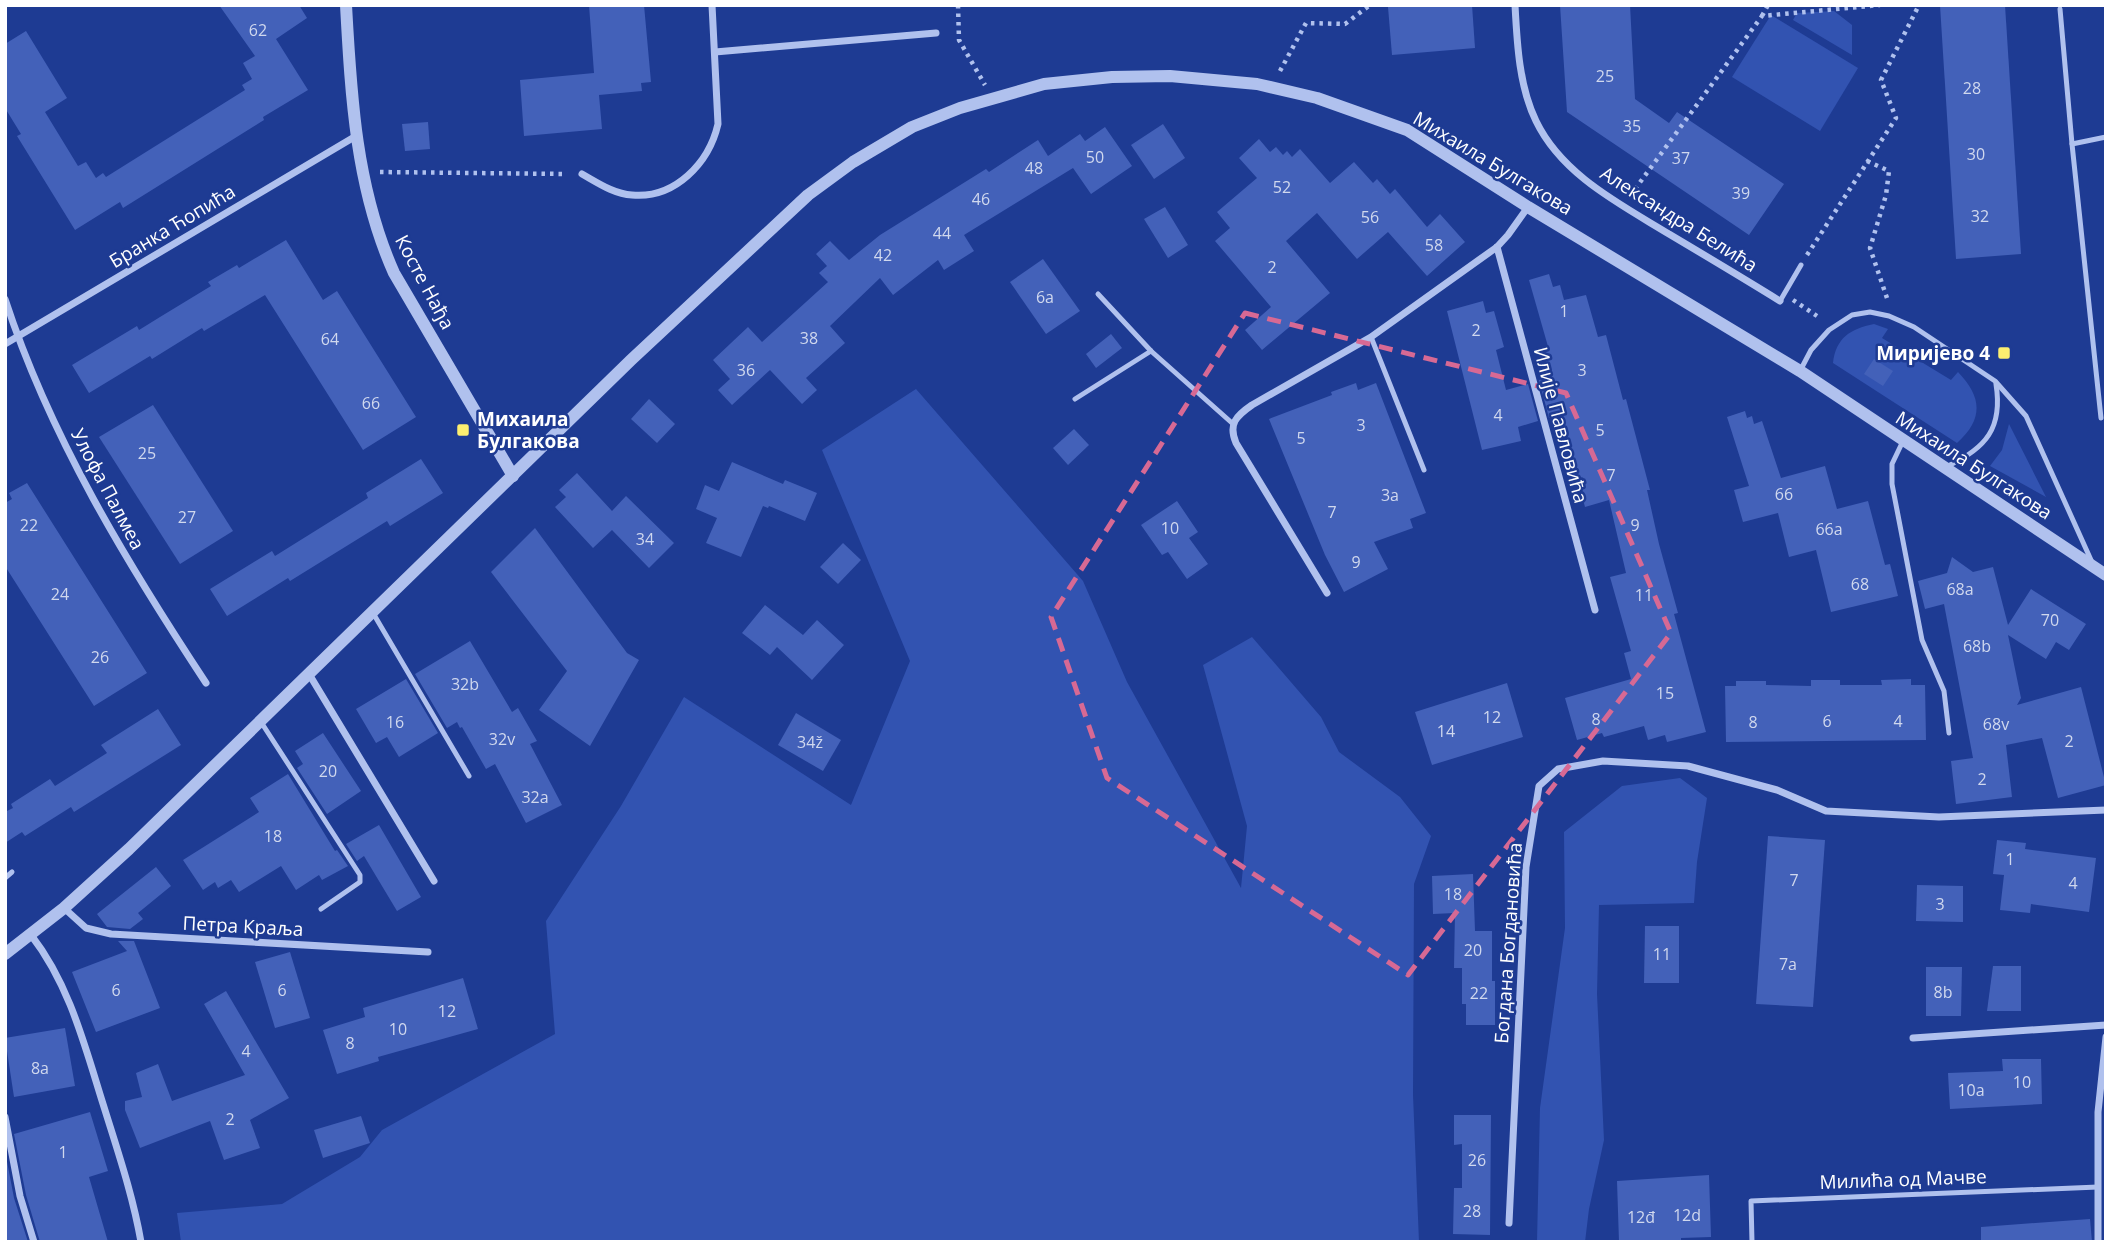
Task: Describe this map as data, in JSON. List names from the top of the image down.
{
  "streets": {
    "street": [
      "Михаила Булгакова",
      "Александра Белића",
      "Бранка Ћопића",
      "Косте Нађа",
      "Илије Павловића",
      "Улофа Палмеа",
      "Петра Краља",
      "Богдана Богдановића"
    ],
    "lane": ["Милића од Мачве"]
  },
  "crossings": [
    ["Михаила Булгакова", "Косте Нађа"],
    ["Михаила Булгакова", "Петра Краља"],
    ["Бранка Ћопића", "Косте Нађа"],
    ["Бранка Ћопића", "Улофа Палмеа"]
  ],
  "places": {
    "transit": ["Миријево 4", "Михаила Булгакова"]
  },
  "house_numbers": [
    "62",
    "25",
    "28",
    "35",
    "30",
    "50",
    "37",
    "48",
    "52",
    "39",
    "46",
    "32",
    "56",
    "44",
    "58",
    "42",
    "2",
    "6a",
    "1",
    "2",
    "38",
    "64",
    "36",
    "3",
    "66",
    "4",
    "3",
    "5",
    "5",
    "25",
    "7",
    "66",
    "3a",
    "7",
    "27",
    "22",
    "9",
    "10",
    "66a",
    "34",
    "9",
    "68",
    "68a",
    "24",
    "11",
    "70",
    "68b",
    "26",
    "32b",
    "15",
    "12",
    "8",
    "6",
    "4",
    "16",
    "8",
    "68v",
    "14",
    "32v",
    "2",
    "34ž",
    "20",
    "2",
    "32a",
    "18",
    "1",
    "7",
    "4",
    "18",
    "3",
    "20",
    "11",
    "7a",
    "6",
    "6",
    "8b",
    "22",
    "12",
    "10",
    "8",
    "4",
    "8a",
    "10",
    "10a",
    "2",
    "1",
    "26",
    "28",
    "12d",
    "12đ"
  ]
}
